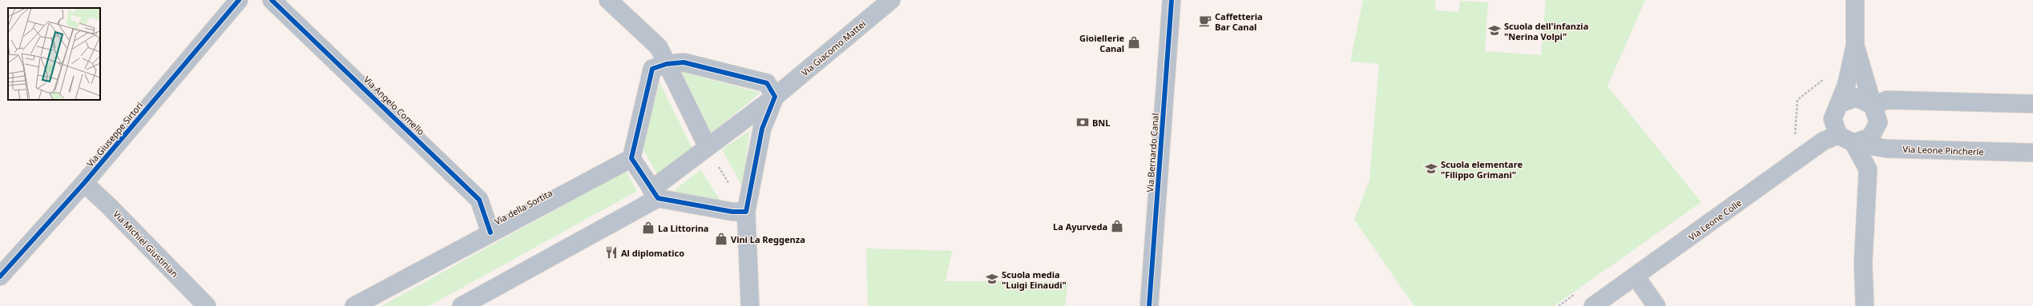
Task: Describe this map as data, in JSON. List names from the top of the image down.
{
  "streets": {
    "street": [
      "Via Giacomo Mattei",
      "Via Angelo Comello",
      "Via Giuseppe Sirtori",
      "Via Leone Pincherle",
      "Via Bernardo Canal",
      "Via della Sortita",
      "Via Leone Colle",
      "Via Michiel Giustinian"
    ]
  },
  "crossings": [
    ["Via Angelo Comello", "Via della Sortita"],
    ["Via Giuseppe Sirtori", "Via Michiel Giustinian"],
    ["Via Leone Pincherle", "Via Leone Colle"]
  ],
  "places": {
    "cafe": ["Caffetteria Bar Canal"],
    "school or university": ["Scuola dell'infanzia \"Nerina Volpi\"", "Scuola elementare \"Filippo Grimani\"", "Scuola media \"Luigi Einaudi\""],
    "shop": [
      "Gioiellerie Canal",
      "La Ayurveda",
      "La Littorina",
      "Vini La Reggenza"
    ],
    "bank": ["BNL"],
    "restaurant": ["Al diplomatico"]
  }
}
